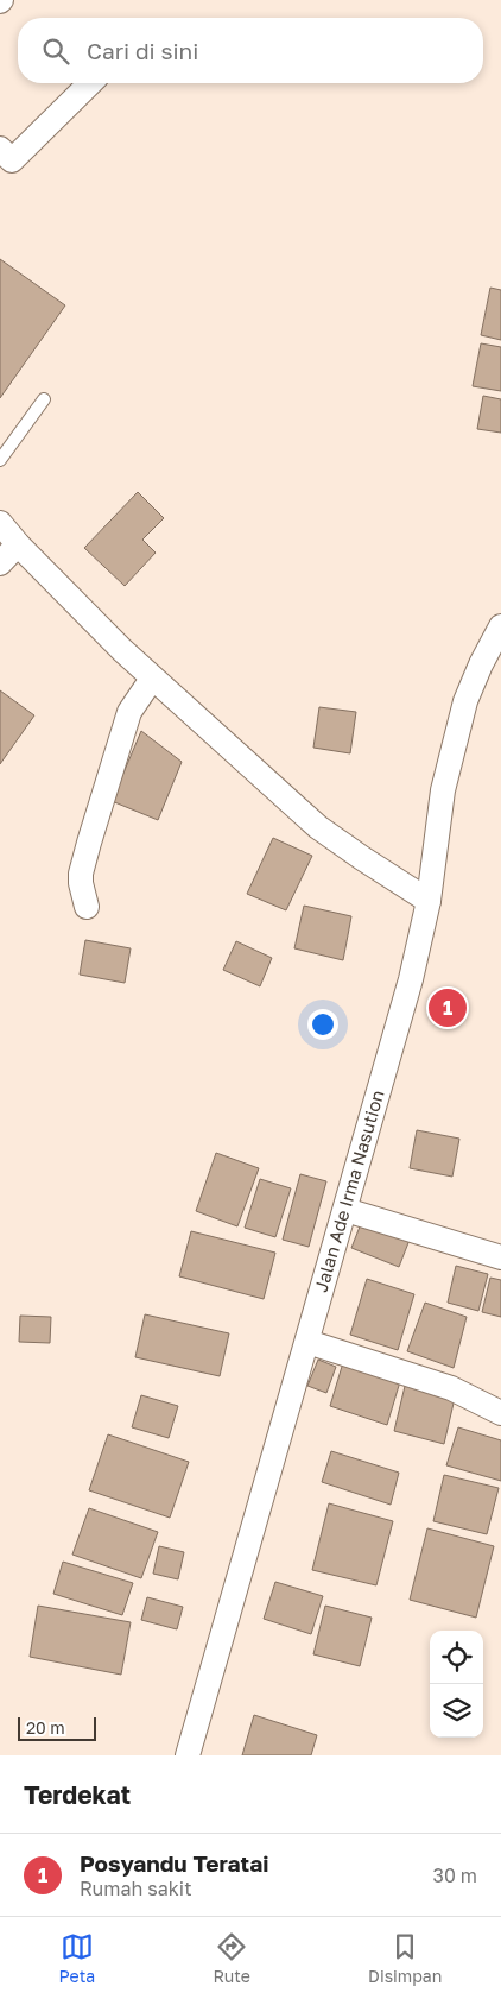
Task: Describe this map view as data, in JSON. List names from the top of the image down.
{
  "streets": {
    "street": ["Jalan Ade Irma Nasution"]
  },
  "scale_bar": "20 m",
  "page": {
    "search": "Cari di sini",
    "pins": "1",
    "scale": "20 m",
    "heading": "Terdekat",
    "list": [
      {
        "mark": "1",
        "name": "Posyandu Teratai",
        "note": "Rumah sakit",
        "value": "30 m"
      }
    ],
    "nav": ["Peta", "Rute", "Disimpan"]
  }
}
